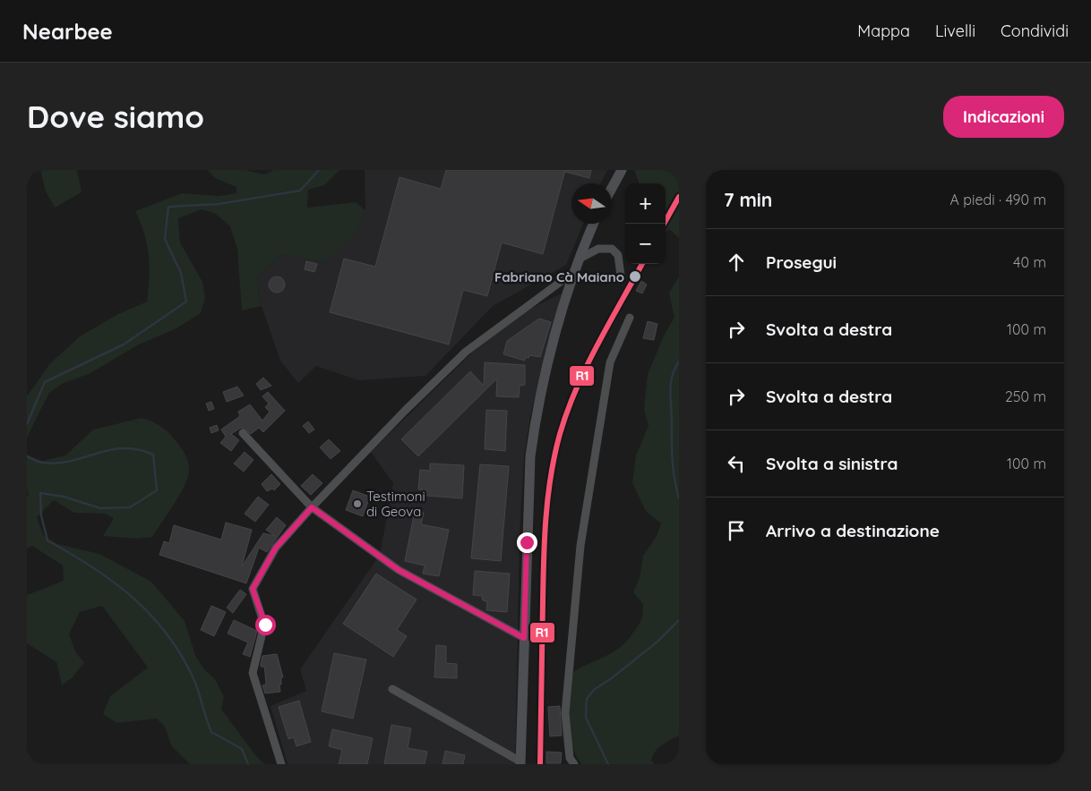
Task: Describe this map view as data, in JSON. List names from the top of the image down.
{
  "places": ["Fabriano Cà Maiano", "Testimoni di Geova"],
  "lines": ["transit line R1"],
  "north": "left",
  "page": {
    "header": "Nearbee",
    "nav": ["Mappa", "Livelli", "Condividi"],
    "buttons": "Indicazioni",
    "title": "Dove siamo",
    "heading": ["7 min", "A piedi · 490 m"],
    "map_buttons": ["+", "−"],
    "list": [
      ["Prosegui", "40 m"],
      ["Svolta a destra", "100 m"],
      ["Svolta a destra", "250 m"],
      ["Svolta a sinistra", "100 m"],
      "Arrivo a destinazione"
    ]
  }
}
